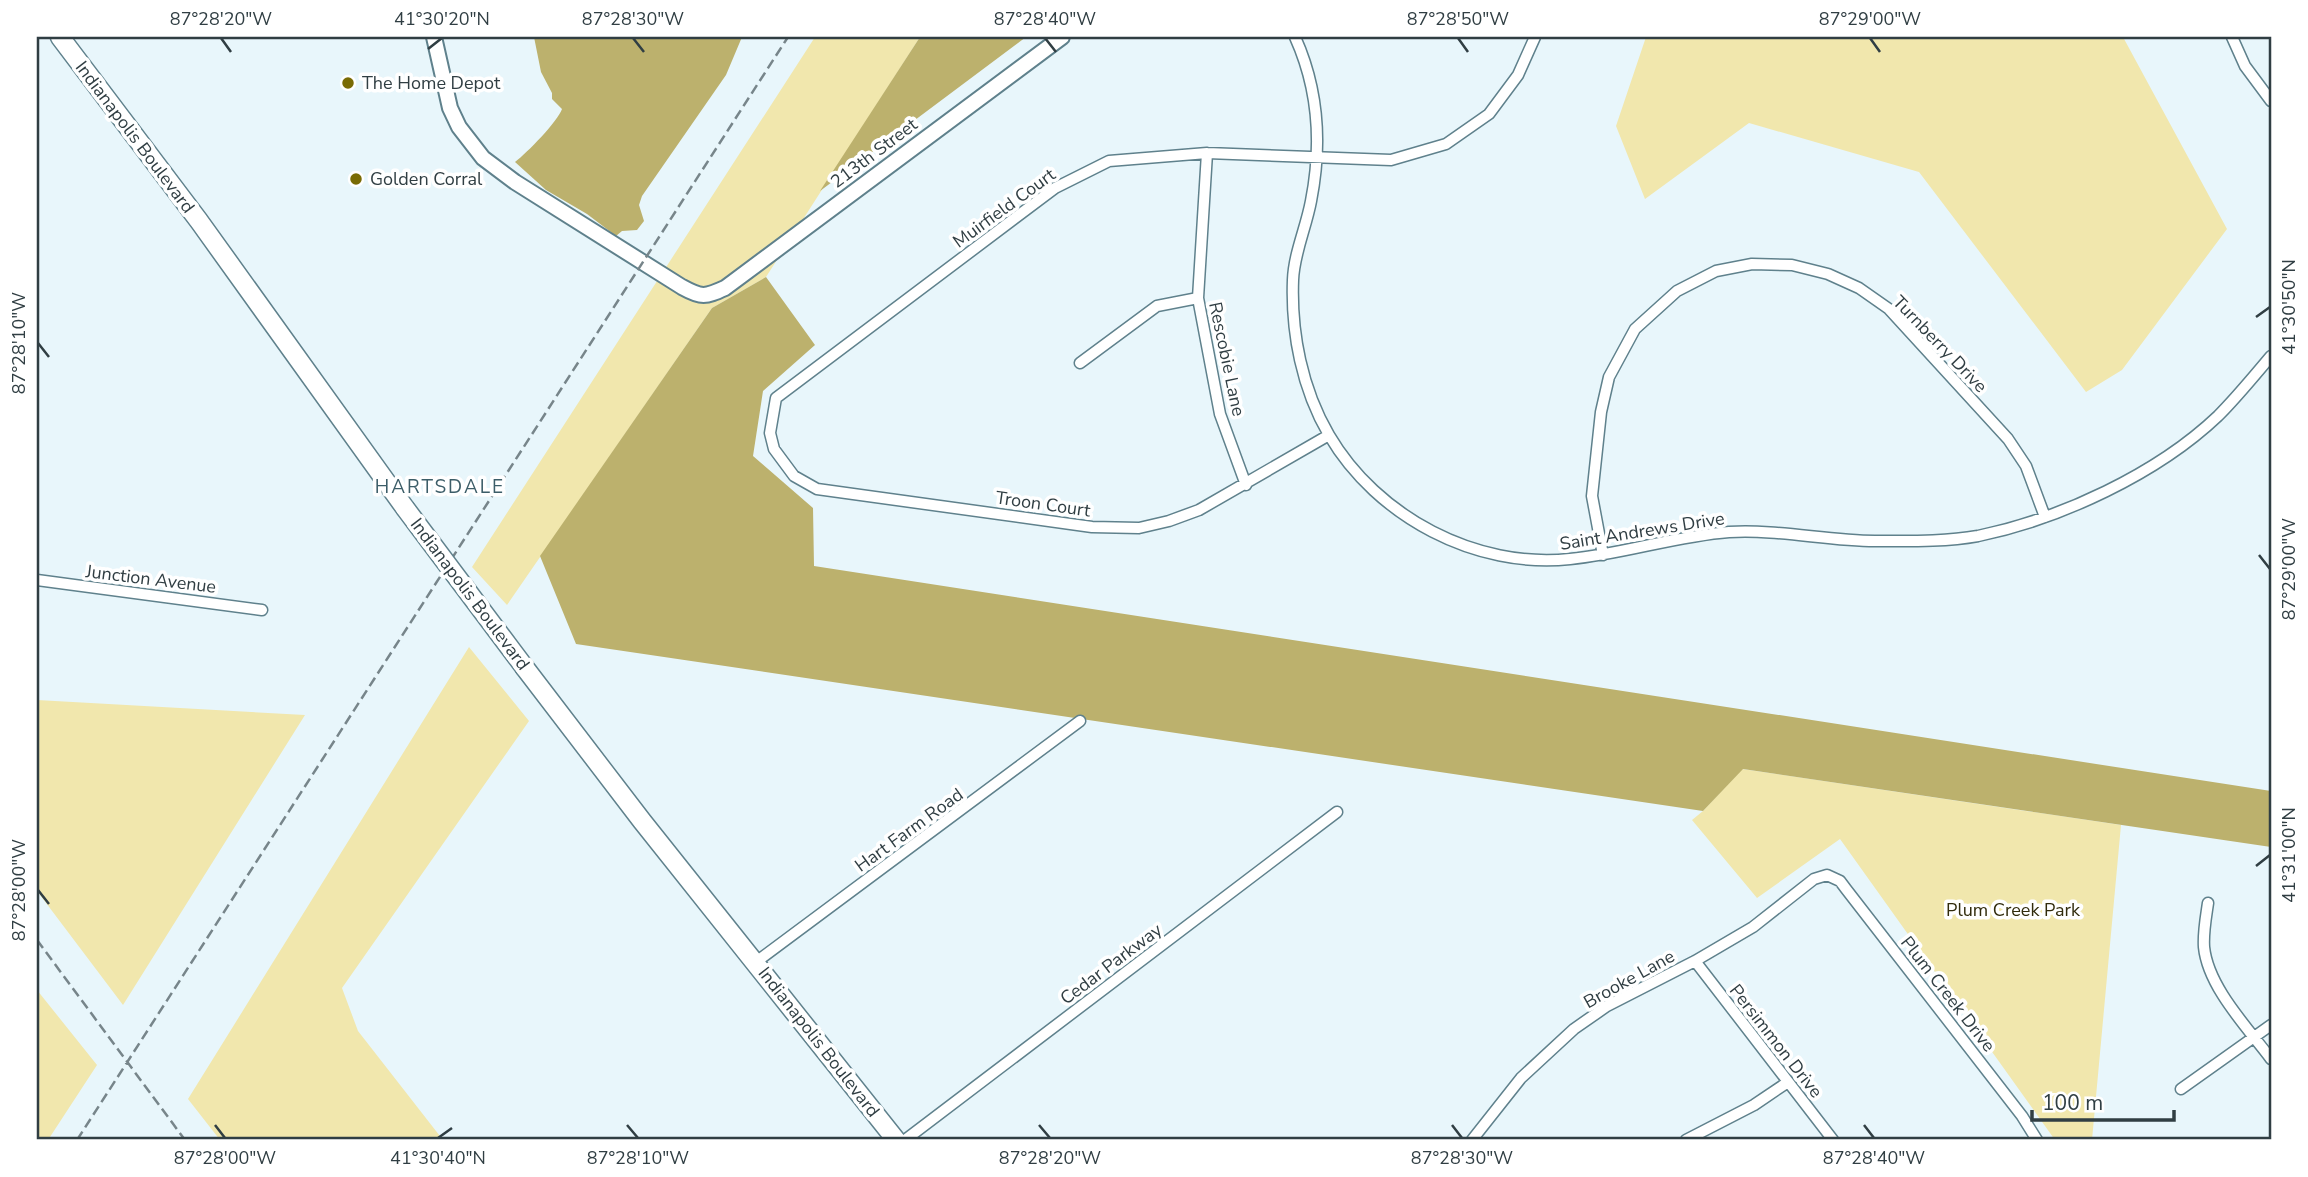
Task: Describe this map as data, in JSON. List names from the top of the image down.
{
  "streets": {
    "highway": ["Indianapolis Boulevard"],
    "street": [
      "213th Street",
      "Muirfield Court",
      "Turnberry Drive",
      "Rescobie Lane",
      "Troon Court",
      "Saint Andrews Drive",
      "Junction Avenue",
      "Hart Farm Road",
      "Cedar Parkway",
      "Brooke Lane",
      "Plum Creek Drive",
      "Persimmon Drive"
    ]
  },
  "crossings": [
    ["Indianapolis Boulevard", "Hart Farm Road"],
    ["Muirfield Court", "Rescobie Lane"],
    ["Muirfield Court", "Troon Court"],
    ["Muirfield Court", "Saint Andrews Drive"],
    ["Turnberry Drive", "Saint Andrews Drive"],
    ["Rescobie Lane", "Troon Court"],
    ["Troon Court", "Saint Andrews Drive"],
    ["Brooke Lane", "Plum Creek Drive"],
    ["Brooke Lane", "Persimmon Drive"]
  ],
  "districts": ["HARTSDALE"],
  "parks": ["Plum Creek Park"],
  "places": ["The Home Depot", "Golden Corral"],
  "scale_bar": "100 m",
  "coordinates": [
    "87°28'20\"W",
    "41°30'20\"N",
    "87°28'30\"W",
    "87°28'40\"W",
    "87°28'50\"W",
    "87°29'00\"W",
    "41°30'50\"N",
    "87°28'10\"W",
    "41°31'00\"N",
    "87°28'00\"W",
    "41°30'40\"N"
  ]
}
